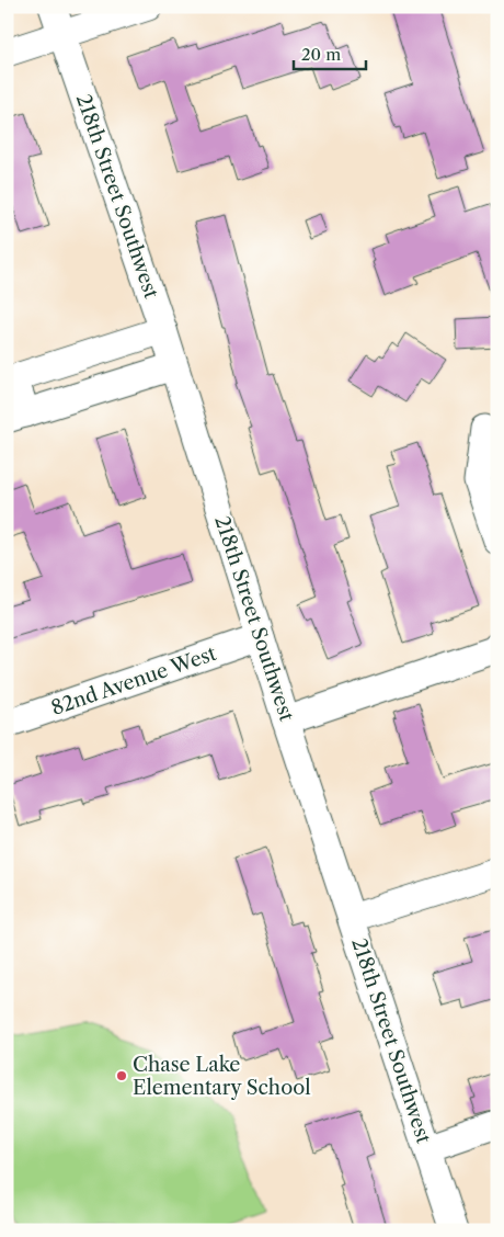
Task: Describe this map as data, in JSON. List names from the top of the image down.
{
  "streets": {
    "street": ["218th Street Southwest", "82nd Avenue West"]
  },
  "crossings": [
    ["218th Street Southwest", "82nd Avenue West"]
  ],
  "places": ["Chase Lake Elementary School"],
  "scale_bar": "20 m"
}
